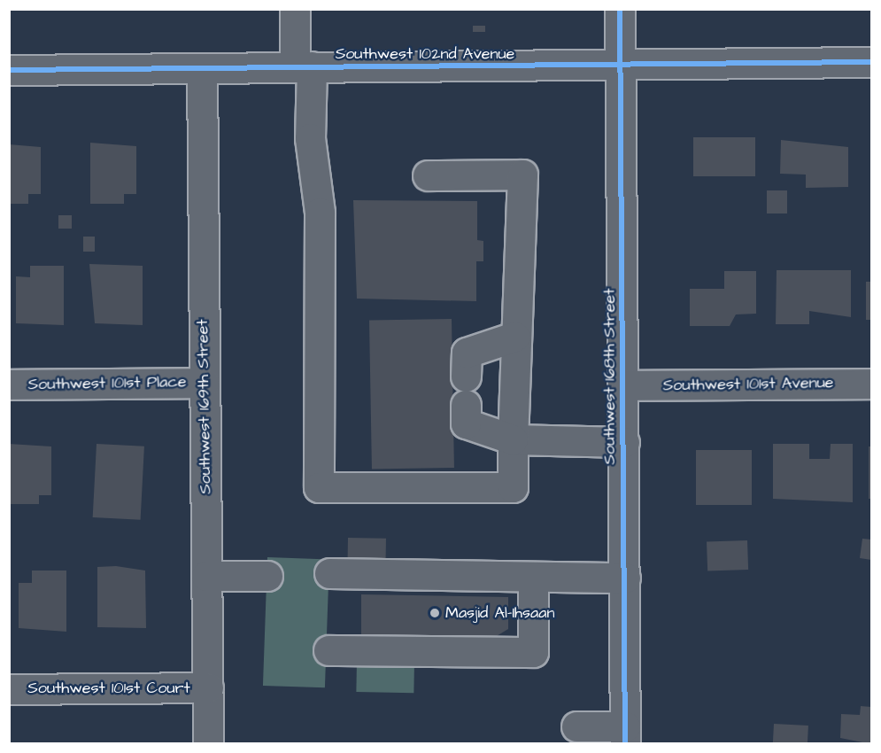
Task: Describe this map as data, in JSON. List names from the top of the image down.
{
  "streets": {
    "street": [
      "Southwest 102nd Avenue",
      "Southwest 168th Street",
      "Southwest 101st Place",
      "Southwest 101st Avenue",
      "Southwest 169th Street",
      "Southwest 101st Court"
    ]
  },
  "crossings": [
    ["Southwest 102nd Avenue", "Southwest 168th Street"],
    ["Southwest 102nd Avenue", "Southwest 169th Street"],
    ["Southwest 168th Street", "Southwest 101st Avenue"],
    ["Southwest 101st Place", "Southwest 169th Street"],
    ["Southwest 169th Street", "Southwest 101st Court"]
  ],
  "places": ["Masjid Al-Ihsaan"]
}
